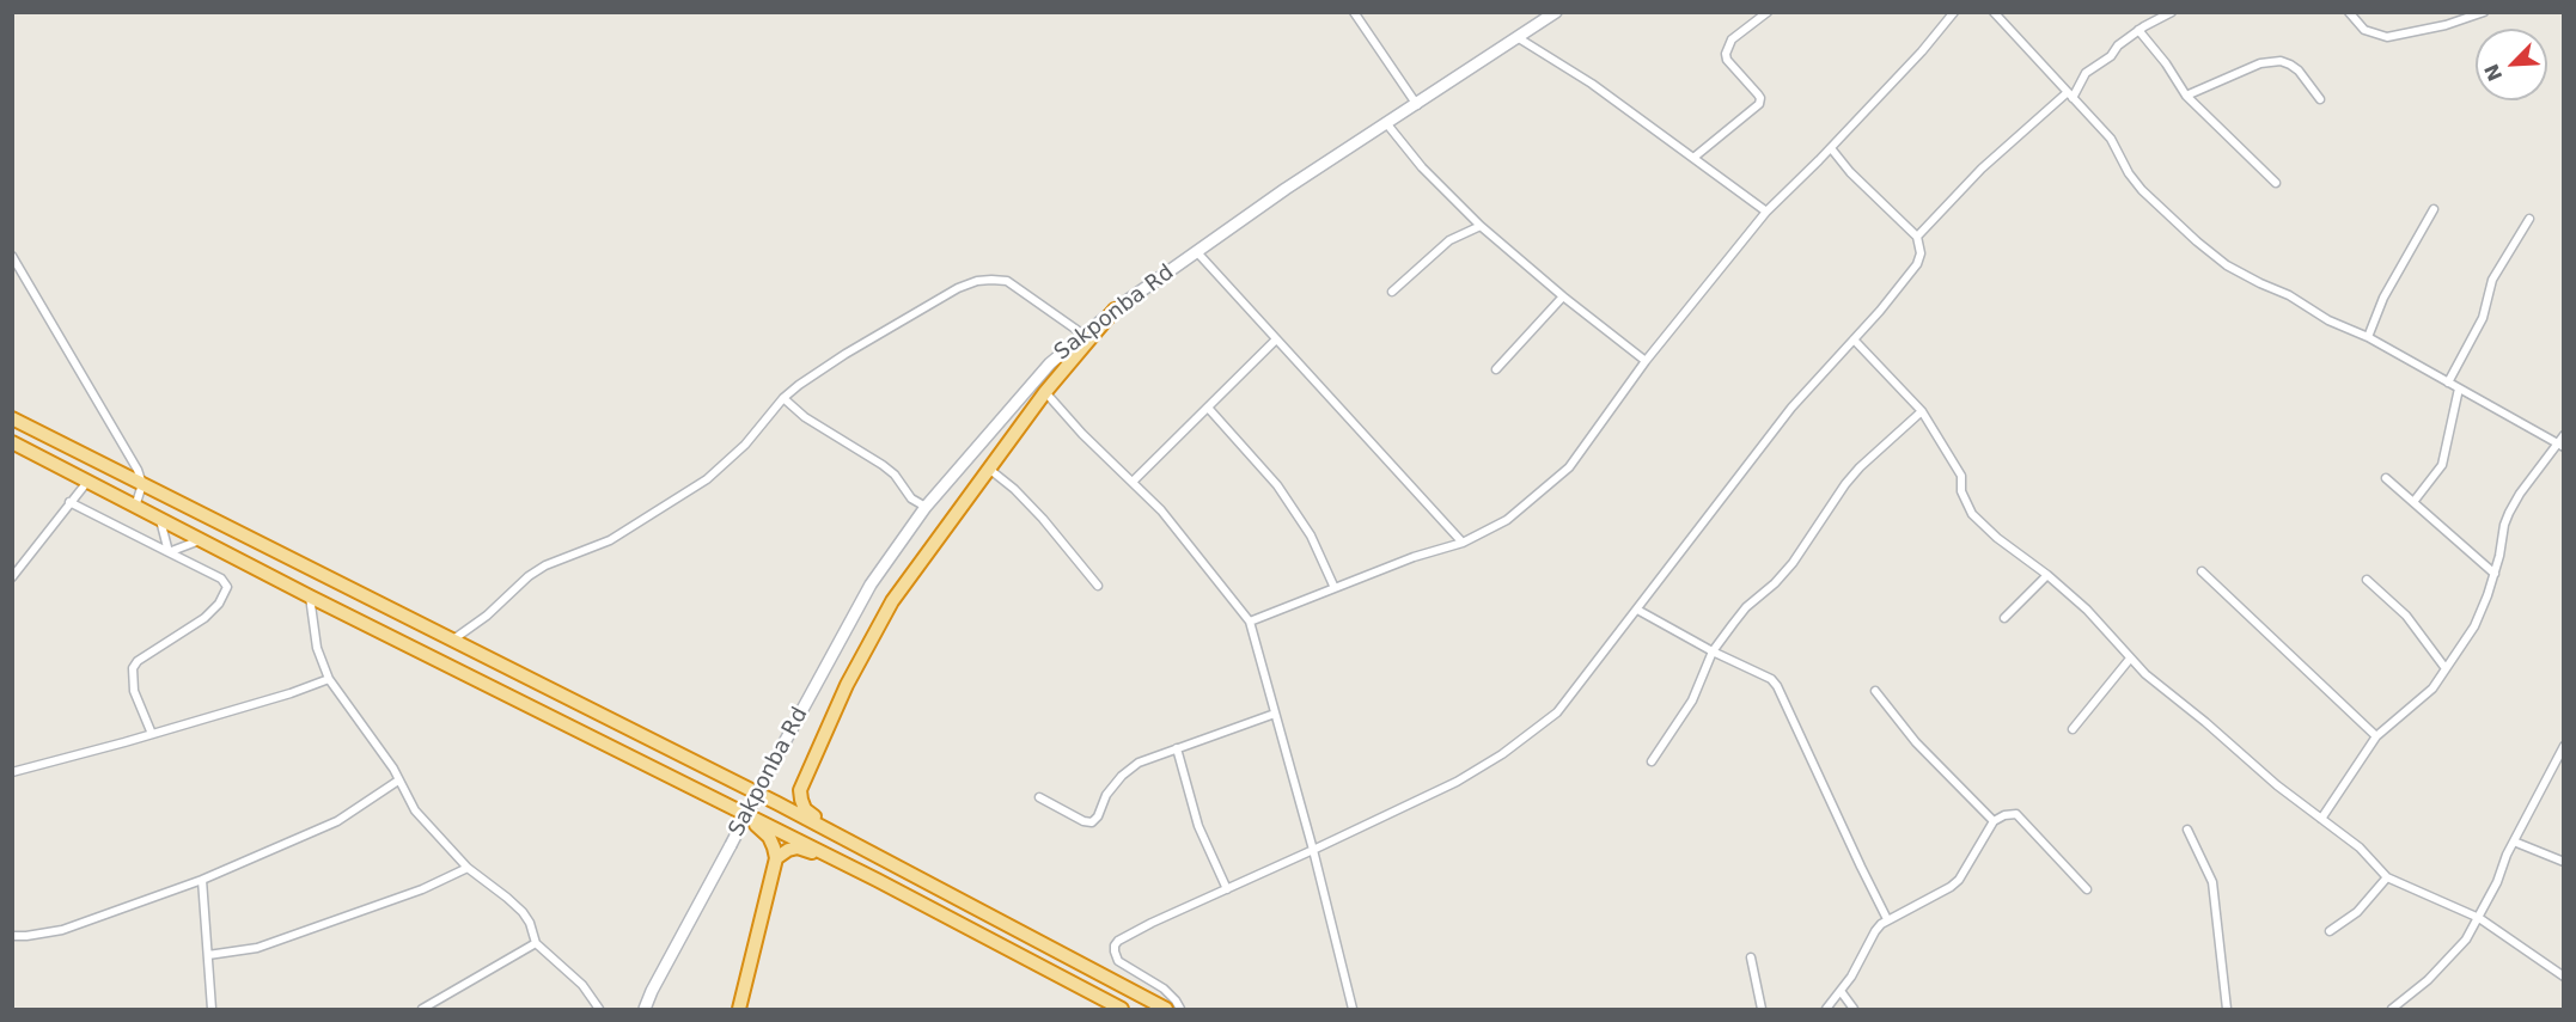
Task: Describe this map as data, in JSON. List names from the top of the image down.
{
  "streets": {
    "main road": ["Sakponba Rd"]
  },
  "north": "bottom left"
}
